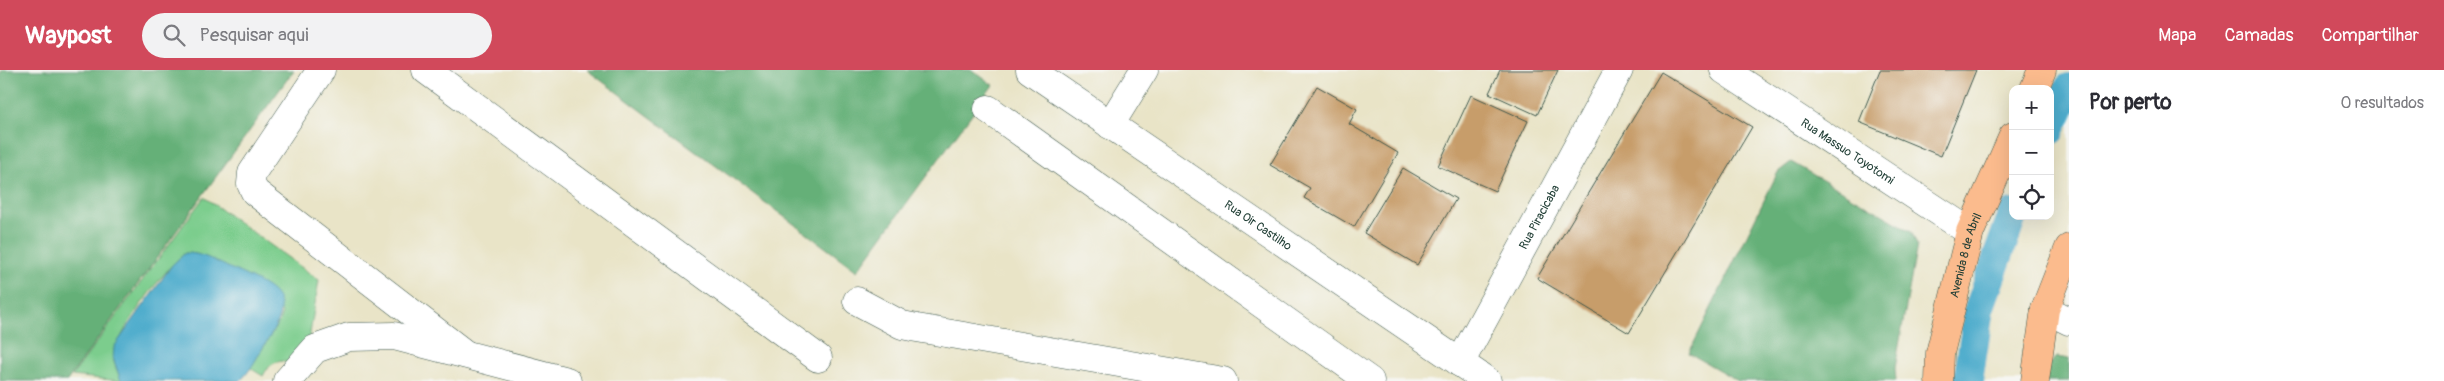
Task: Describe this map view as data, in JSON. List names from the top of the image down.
{
  "streets": {
    "main road": ["Avenida 8 de Abril"],
    "street": ["Rua Massuo Toyotomi", "Rua Piracicaba", "Rua Oir Castilho"]
  },
  "crossings": [
    ["Rua Massuo Toyotomi", "Avenida 8 de Abril"],
    ["Rua Piracicaba", "Rua Oir Castilho"]
  ],
  "page": {
    "header": "Waypost",
    "search": "Pesquisar aqui",
    "nav": ["Mapa", "Camadas", "Compartilhar"],
    "heading": ["Por perto", "0 resultados"],
    "map_buttons": ["+", "−"]
  }
}
